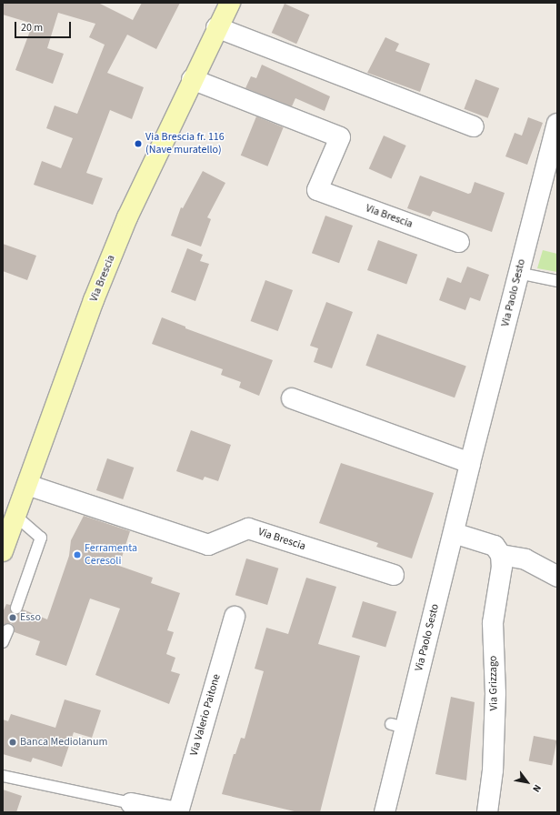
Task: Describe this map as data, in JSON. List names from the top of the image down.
{
  "streets": {
    "main road": ["Via Brescia"],
    "street": ["Via Paolo Sesto", "Via Grizzago", "Via Valerio Paitone"]
  },
  "places": [
    "Via Brescia fr. 116 (Nave muratello)",
    "Ferramenta Ceresoli",
    "Esso",
    "Banca Mediolanum"
  ],
  "scale_bar": "20 m",
  "north": "bottom right"
}
